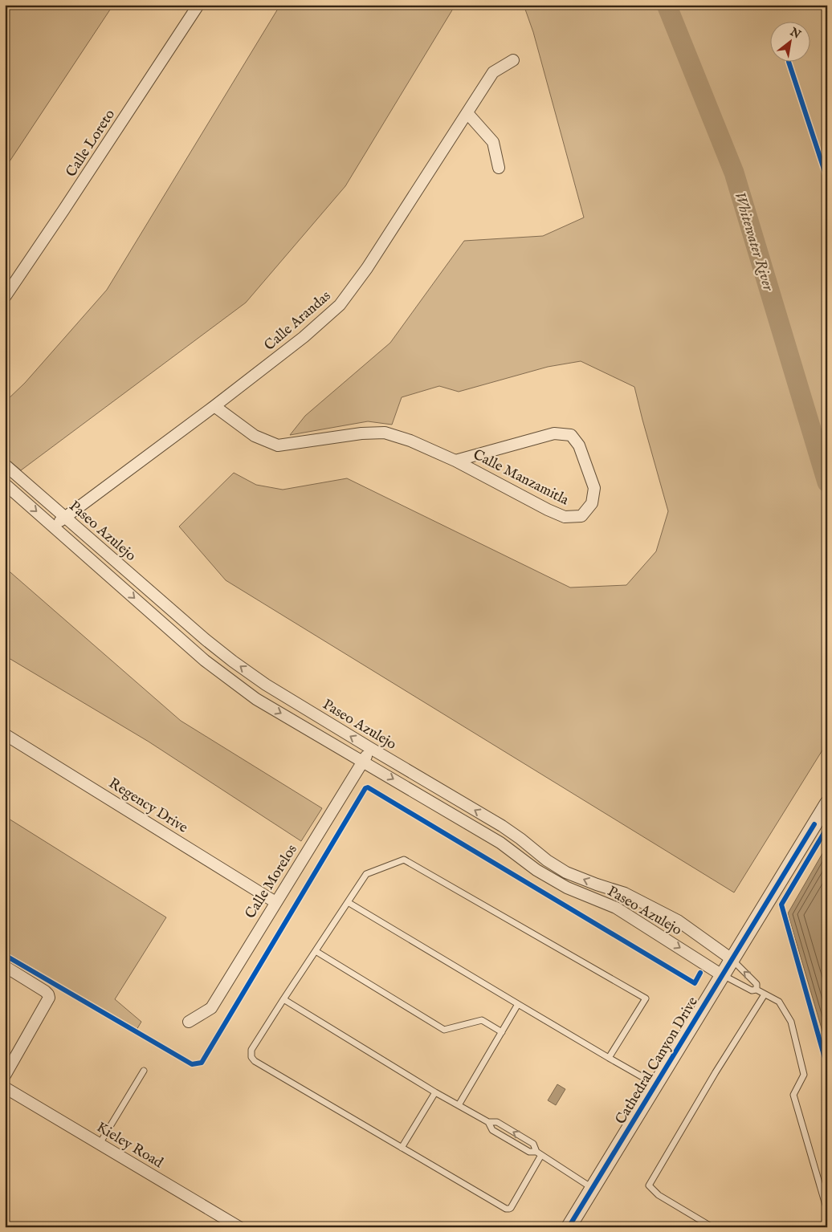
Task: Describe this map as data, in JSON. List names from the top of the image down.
{
  "streets": {
    "street": [
      "Calle Loreto",
      "Calle Arandas",
      "Calle Manzamitla",
      "Paseo Azulejo",
      "Regency Drive",
      "Calle Morelos",
      "Cathedral Canyon Drive",
      "Kieley Road"
    ]
  },
  "crossings": [
    ["Calle Arandas", "Calle Manzamitla"],
    ["Calle Arandas", "Paseo Azulejo"],
    ["Paseo Azulejo", "Calle Morelos"],
    ["Paseo Azulejo", "Cathedral Canyon Drive"],
    ["Regency Drive", "Calle Morelos"]
  ],
  "water": ["Whitewater River"],
  "north": "top right"
}
